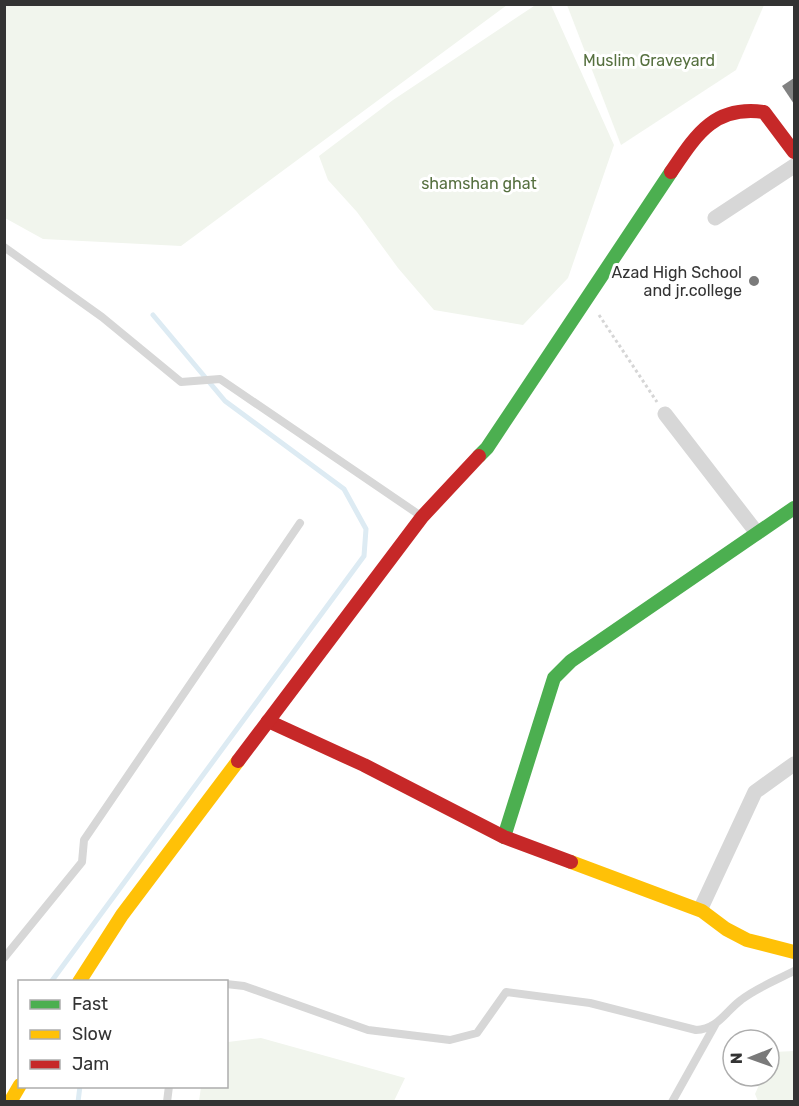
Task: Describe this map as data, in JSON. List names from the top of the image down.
{
  "parks": ["Muslim Graveyard", "shamshan ghat"],
  "places": ["Azad High School and jr.college"],
  "legend": ["Fast", "Slow", "Jam"],
  "north": "left"
}
